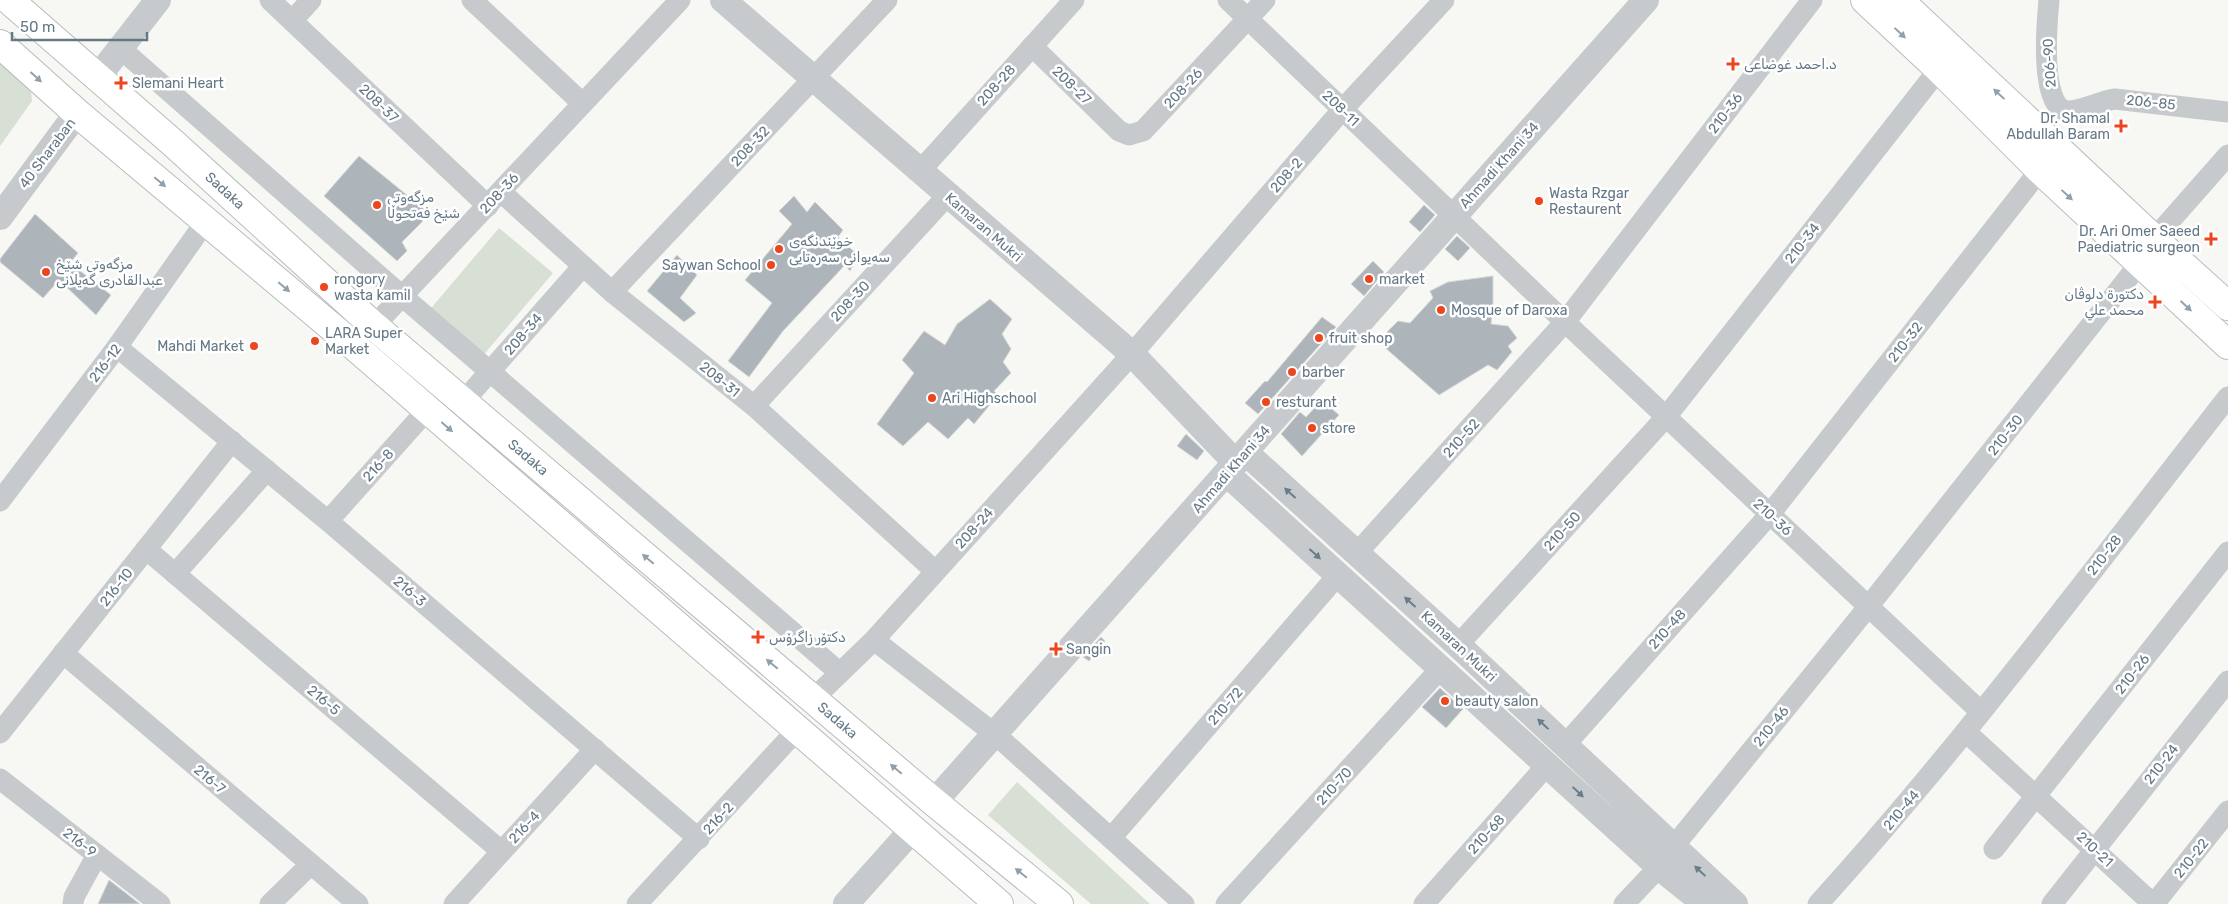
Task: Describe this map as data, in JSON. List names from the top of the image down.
{
  "streets": {
    "main road": ["Sadaka"],
    "street": [
      "206-90",
      "208-28",
      "208-27",
      "208-26",
      "206-85",
      "208-37",
      "208-11",
      "210-36",
      "208-32",
      "40 Sharaban",
      "Ahmadi Khani 34",
      "208-2",
      "208-36",
      "Kamaran Mukri",
      "210-34",
      "208-30",
      "208-34",
      "210-32",
      "216-12",
      "208-31",
      "210-30",
      "210-52",
      "216-8",
      "208-24",
      "210-50",
      "210-28",
      "216-10",
      "216-3",
      "210-48",
      "210-26",
      "216-5",
      "210-72",
      "210-46",
      "210-24",
      "216-7",
      "210-70",
      "210-44",
      "216-2",
      "216-4",
      "210-68",
      "216-9",
      "210-21",
      "210-22"
    ]
  },
  "crossings": [
    ["206-90", "206-85"],
    ["208-28", "208-27"],
    ["208-28", "Kamaran Mukri"],
    ["208-27", "208-26"],
    ["208-26", "208-11"],
    ["208-37", "208-36"],
    ["208-37", "208-31"],
    ["208-11", "210-36"],
    ["208-11", "Ahmadi Khani 34"],
    ["208-11", "208-2"],
    ["210-36", "Ahmadi Khani 34"],
    ["210-36", "210-34"],
    ["210-36", "210-32"],
    ["210-36", "210-30"],
    ["210-36", "210-52"],
    ["210-36", "210-50"],
    ["210-36", "210-28"],
    ["210-36", "210-48"],
    ["210-36", "210-46"],
    ["210-36", "210-44"],
    ["208-32", "Kamaran Mukri"],
    ["208-32", "208-31"],
    ["Ahmadi Khani 34", "Sadaka"],
    ["Ahmadi Khani 34", "Kamaran Mukri"],
    ["208-2", "Kamaran Mukri"],
    ["208-2", "208-24"],
    ["Sadaka", "208-36"],
    ["Sadaka", "208-34"],
    ["Sadaka", "208-24"],
    ["208-36", "208-31"],
    ["Kamaran Mukri", "208-30"],
    ["Kamaran Mukri", "210-52"],
    ["Kamaran Mukri", "208-24"],
    ["Kamaran Mukri", "210-50"],
    ["Kamaran Mukri", "210-48"],
    ["Kamaran Mukri", "210-72"],
    ["Kamaran Mukri", "210-46"],
    ["Kamaran Mukri", "210-70"],
    ["Kamaran Mukri", "210-68"],
    ["210-34", "210-50"],
    ["208-30", "208-31"],
    ["208-34", "208-31"],
    ["210-32", "210-48"],
    ["216-12", "216-3"],
    ["208-31", "208-24"],
    ["210-30", "210-46"],
    ["216-8", "216-3"],
    ["210-28", "210-44"],
    ["216-10", "216-3"],
    ["216-10", "216-5"],
    ["216-10", "216-7"],
    ["216-3", "216-2"],
    ["216-3", "216-4"],
    ["210-26", "210-21"],
    ["216-5", "216-4"],
    ["210-24", "210-21"],
    ["210-44", "210-21"],
    ["210-21", "210-22"]
  ],
  "places": {
    "health": [
      "د.احمد غوضاعی",
      "Slemani Heart",
      "Dr. Shamal Abdullah Baram",
      "Dr. Ari Omer Saeed Paediatric surgeon",
      "دكتورة دلوڤان محمد علي",
      "دکتۆر زاگرۆس",
      "Sangin"
    ],
    "other": [
      "Wasta Rzgar Restaurent",
      "مزگەوتی شێخ فەتحوڵا",
      "خوێندنگەی سەیوانی سەرەتایی",
      "Saywan School",
      "مزگەوتی شێخ عبدالقادری گەیلانی",
      "market",
      "rongory wasta kamil",
      "Mosque of Daroxa",
      "fruit shop",
      "LARA Super Market",
      "Mahdi Market",
      "barber",
      "Ari Highschool",
      "resturant",
      "store",
      "beauty salon"
    ]
  },
  "scale_bar": "50 m"
}
